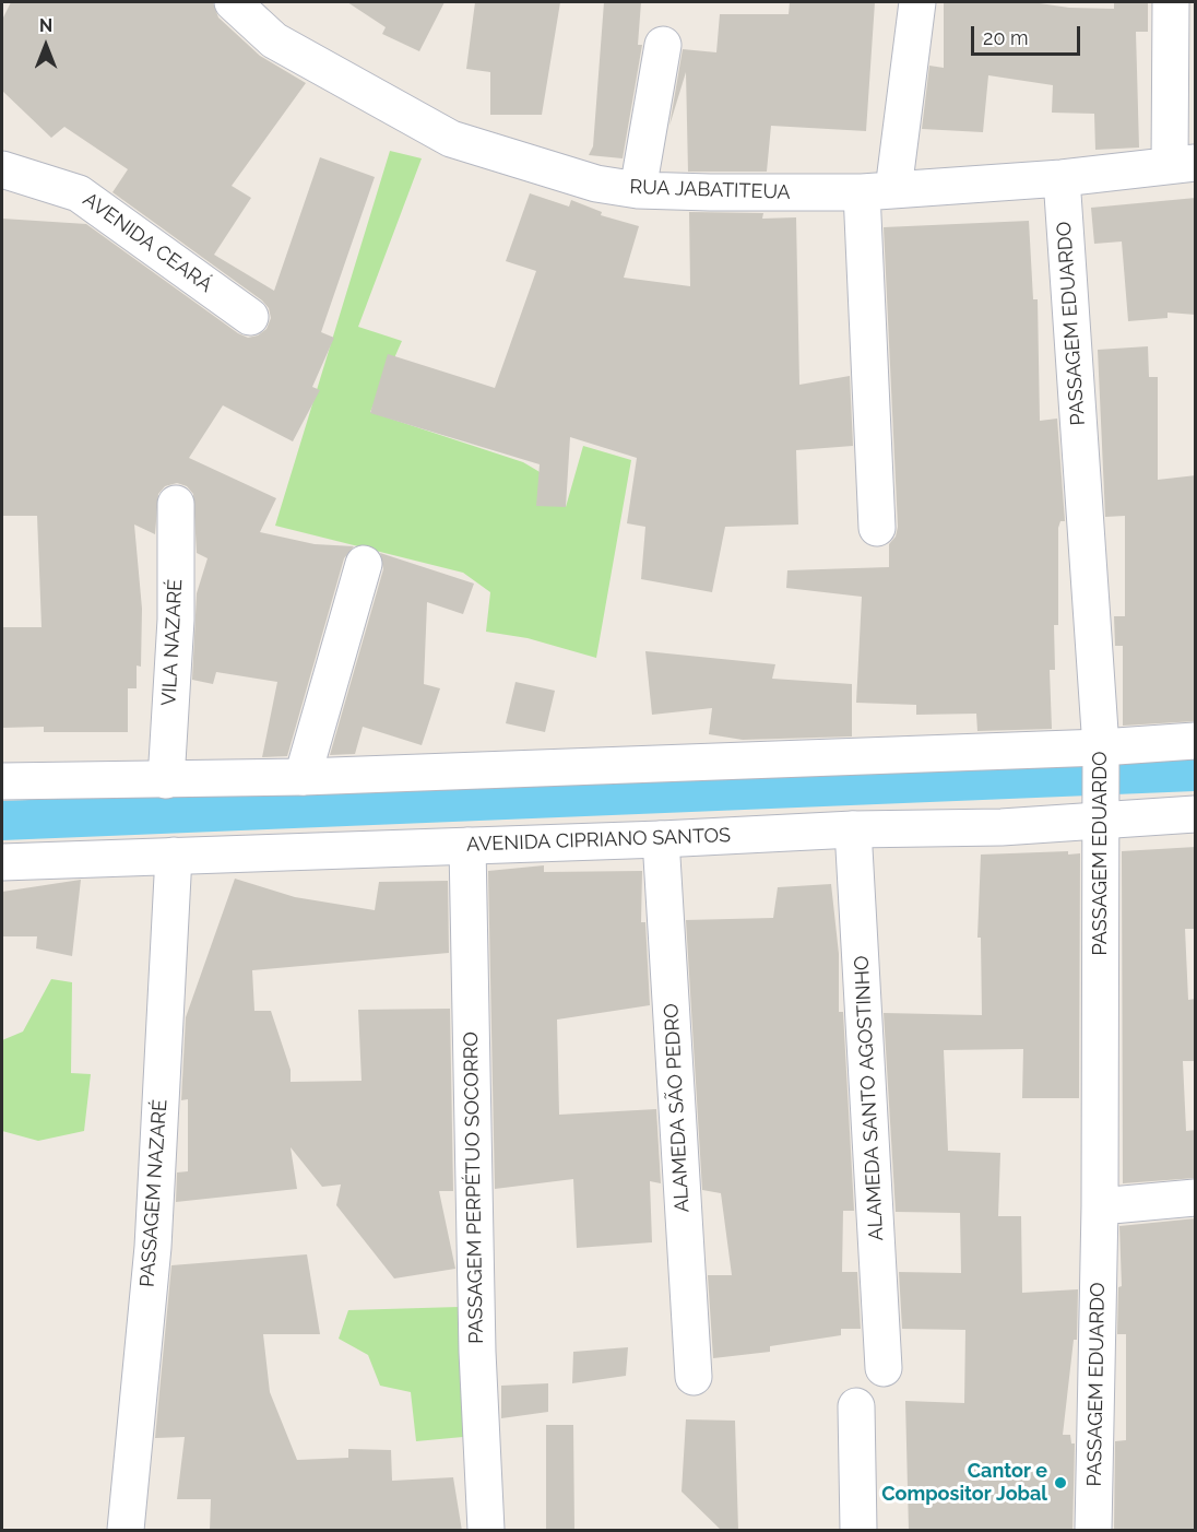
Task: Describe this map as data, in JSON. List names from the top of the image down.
{
  "streets": {
    "street": [
      "RUA JABATITEUA",
      "AVENIDA CEARÁ",
      "PASSAGEM EDUARDO",
      "VILA NAZARÉ",
      "AVENIDA CIPRIANO SANTOS",
      "ALAMEDA SANTO AGOSTINHO",
      "ALAMEDA SÃO PEDRO",
      "PASSAGEM PERPÉTUO SOCORRO",
      "PASSAGEM NAZARÉ"
    ]
  },
  "crossings": [
    ["RUA JABATITEUA", "PASSAGEM EDUARDO"],
    ["PASSAGEM EDUARDO", "AVENIDA CIPRIANO SANTOS"],
    ["AVENIDA CIPRIANO SANTOS", "ALAMEDA SANTO AGOSTINHO"],
    ["AVENIDA CIPRIANO SANTOS", "ALAMEDA SÃO PEDRO"],
    ["AVENIDA CIPRIANO SANTOS", "PASSAGEM PERPÉTUO SOCORRO"],
    ["AVENIDA CIPRIANO SANTOS", "PASSAGEM NAZARÉ"]
  ],
  "places": ["Cantor e Compositor Jobal"],
  "scale_bar": "20 m",
  "north": "top"
}
